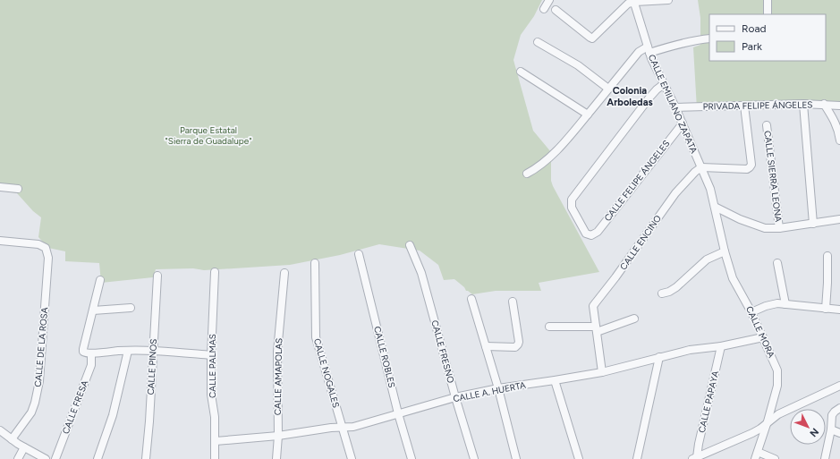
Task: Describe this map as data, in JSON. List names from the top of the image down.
{
  "streets": {
    "street": [
      "CALLE EMILIANO ZAPATA",
      "PRIVADA FELIPE ÁNGELES",
      "CALLE SIERRA LEONA",
      "CALLE FELIPE ÁNGELES",
      "CALLE ENCINO",
      "CALLE MORA",
      "CALLE DE LA ROSA",
      "CALLE FRESNO",
      "CALLE ROBLES",
      "CALLE PALMAS",
      "CALLE PINOS",
      "CALLE NOGALES",
      "CALLE AMAPOLAS",
      "CALLE A. HUERTA",
      "CALLE PAPAYA",
      "CALLE FRESA"
    ]
  },
  "crossings": [
    ["CALLE EMILIANO ZAPATA", "PRIVADA FELIPE ÁNGELES"],
    ["CALLE EMILIANO ZAPATA", "CALLE FELIPE ÁNGELES"],
    ["CALLE EMILIANO ZAPATA", "CALLE ENCINO"],
    ["CALLE EMILIANO ZAPATA", "CALLE MORA"],
    ["CALLE ENCINO", "CALLE A. HUERTA"],
    ["CALLE MORA", "CALLE A. HUERTA"],
    ["CALLE FRESNO", "CALLE A. HUERTA"],
    ["CALLE ROBLES", "CALLE A. HUERTA"],
    ["CALLE PALMAS", "CALLE A. HUERTA"],
    ["CALLE NOGALES", "CALLE A. HUERTA"],
    ["CALLE AMAPOLAS", "CALLE A. HUERTA"],
    ["CALLE A. HUERTA", "CALLE PAPAYA"]
  ],
  "districts": ["Colonia Arboledas"],
  "parks": ["Parque Estatal \"Sierra de Guadalupe\""],
  "legend": ["Road", "Park"],
  "north": "bottom right"
}
